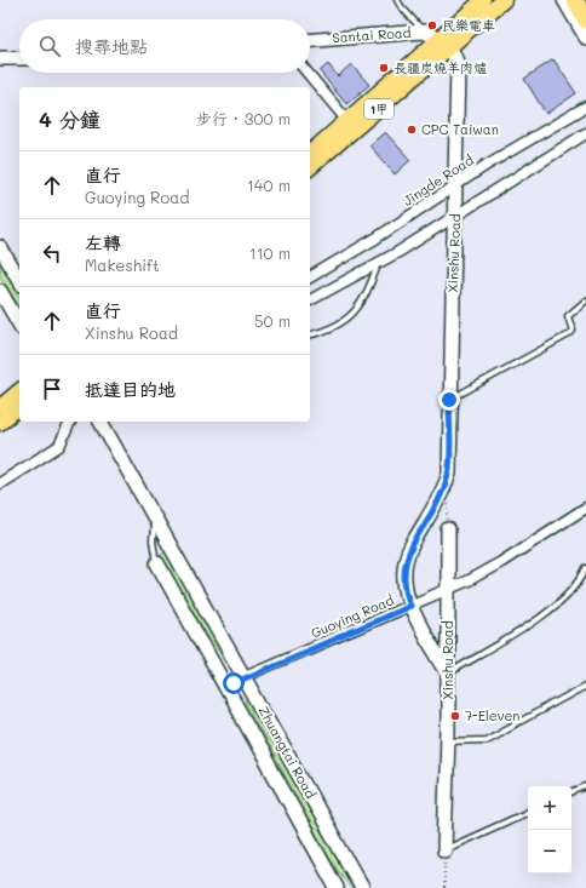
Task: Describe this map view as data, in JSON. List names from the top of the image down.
{
  "streets": {
    "main road": ["1甲"],
    "street": [
      "Santai Road",
      "Jingde Road",
      "Xinshu Road",
      "Guoying Road",
      "Zhuangtai Road"
    ]
  },
  "crossings": [
    ["Santai Road", "1甲"],
    ["Santai Road", "Xinshu Road"],
    ["1甲", "Xinshu Road"],
    ["Jingde Road", "Xinshu Road"],
    ["Xinshu Road", "Guoying Road"],
    ["Guoying Road", "Zhuangtai Road"]
  ],
  "places": [
    "民樂電車",
    "長疆炭燒羊肉爐",
    "CPC Taiwan",
    "7-Eleven"
  ],
  "page": {
    "search": "搜尋地點",
    "heading": ["4 分鐘", "步行 · 300 m"],
    "list": [
      ["直行", "Guoying Road", "140 m"],
      ["左轉", "Makeshift", "110 m"],
      ["直行", "Xinshu Road", "50 m"],
      "抵達目的地"
    ],
    "map_buttons": ["+", "−"]
  }
}
